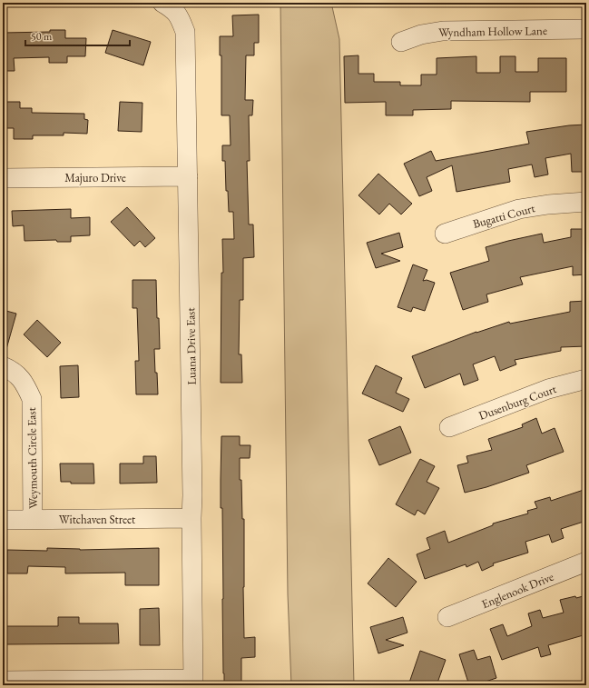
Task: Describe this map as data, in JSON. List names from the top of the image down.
{
  "streets": {
    "street": [
      "Wyndham Hollow Lane",
      "Majuro Drive",
      "Bugatti Court",
      "Luana Drive East",
      "Dusenburg Court",
      "Weymouth Circle East",
      "Witchaven Street",
      "Englenook Drive"
    ]
  },
  "crossings": [
    ["Majuro Drive", "Luana Drive East"],
    ["Luana Drive East", "Witchaven Street"],
    ["Weymouth Circle East", "Witchaven Street"]
  ],
  "scale_bar": "50 m"
}
